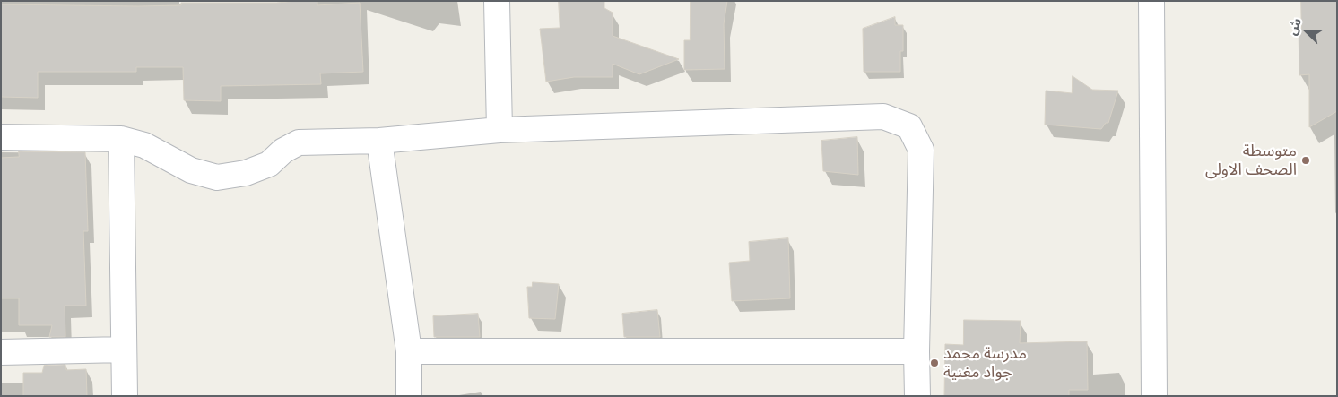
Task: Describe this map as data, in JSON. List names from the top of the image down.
{
  "places": ["متوسطة الصحف الاولى", "مدرسة محمد جواد مغنية"],
  "north": "left"
}
